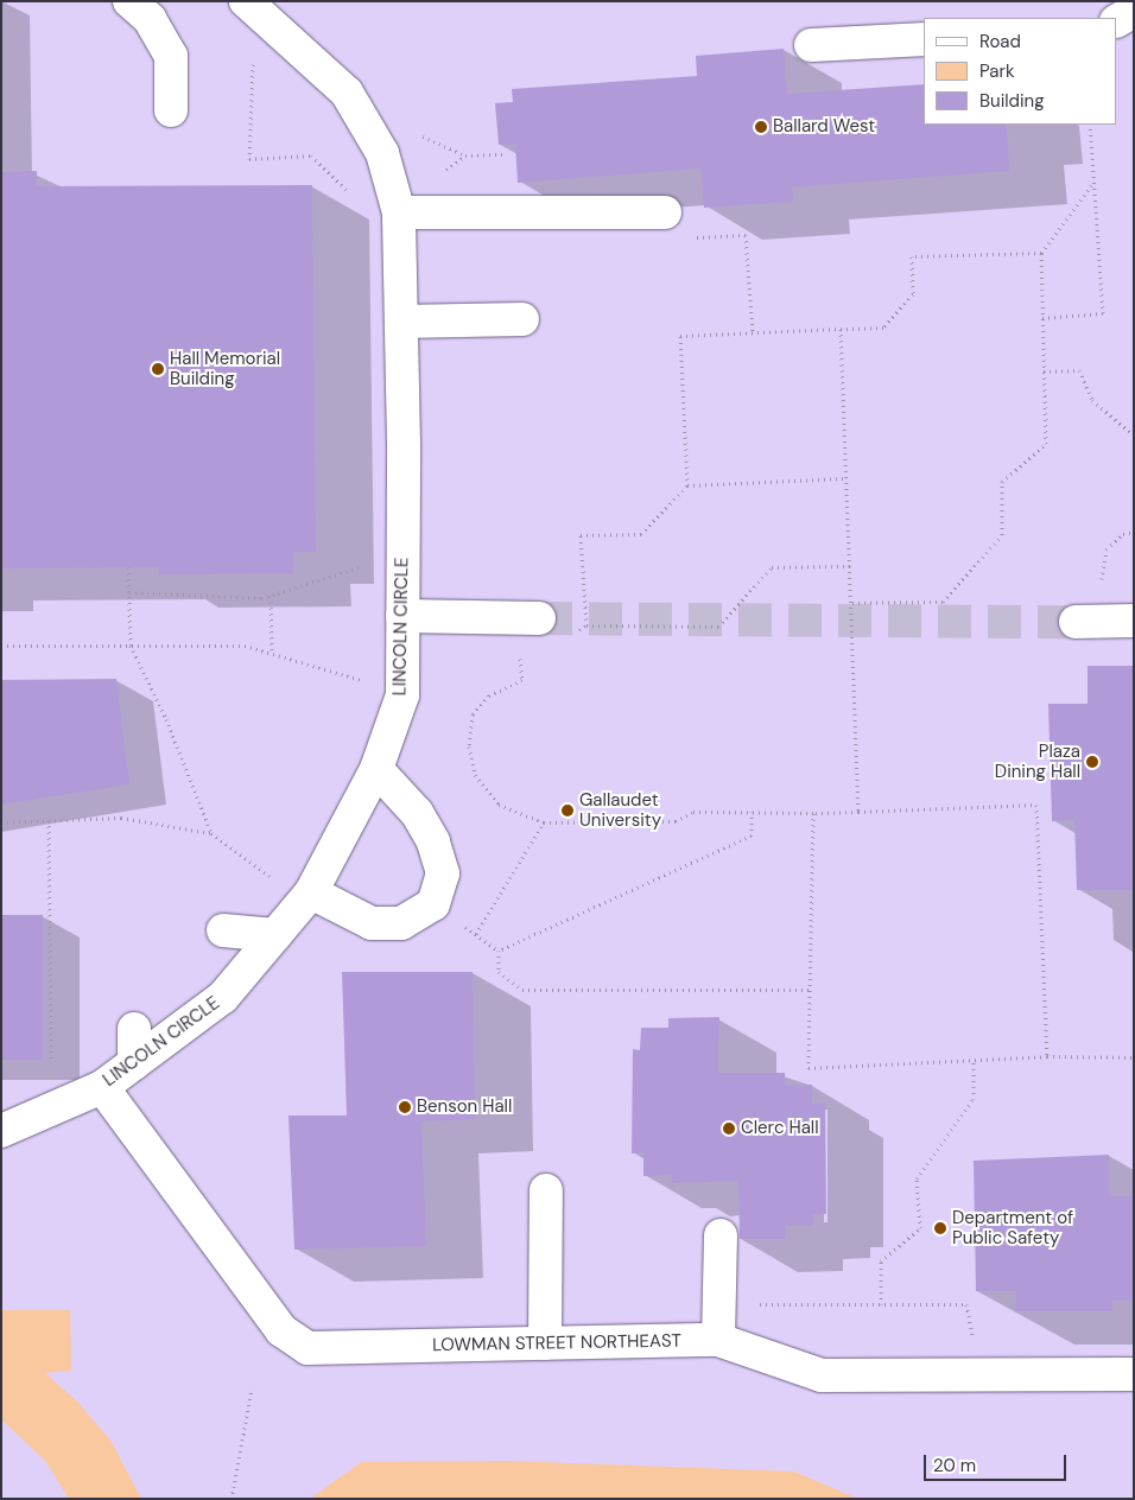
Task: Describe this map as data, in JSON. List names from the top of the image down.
{
  "streets": {
    "street": ["LINCOLN CIRCLE", "LOWMAN STREET NORTHEAST"]
  },
  "crossings": [
    ["LINCOLN CIRCLE", "LOWMAN STREET NORTHEAST"]
  ],
  "places": [
    "Ballard West",
    "Hall Memorial Building",
    "Plaza Dining Hall",
    "Gallaudet University",
    "Benson Hall",
    "Clerc Hall",
    "Department of Public Safety"
  ],
  "legend": ["Road", "Park", "Building"],
  "scale_bar": "20 m"
}
